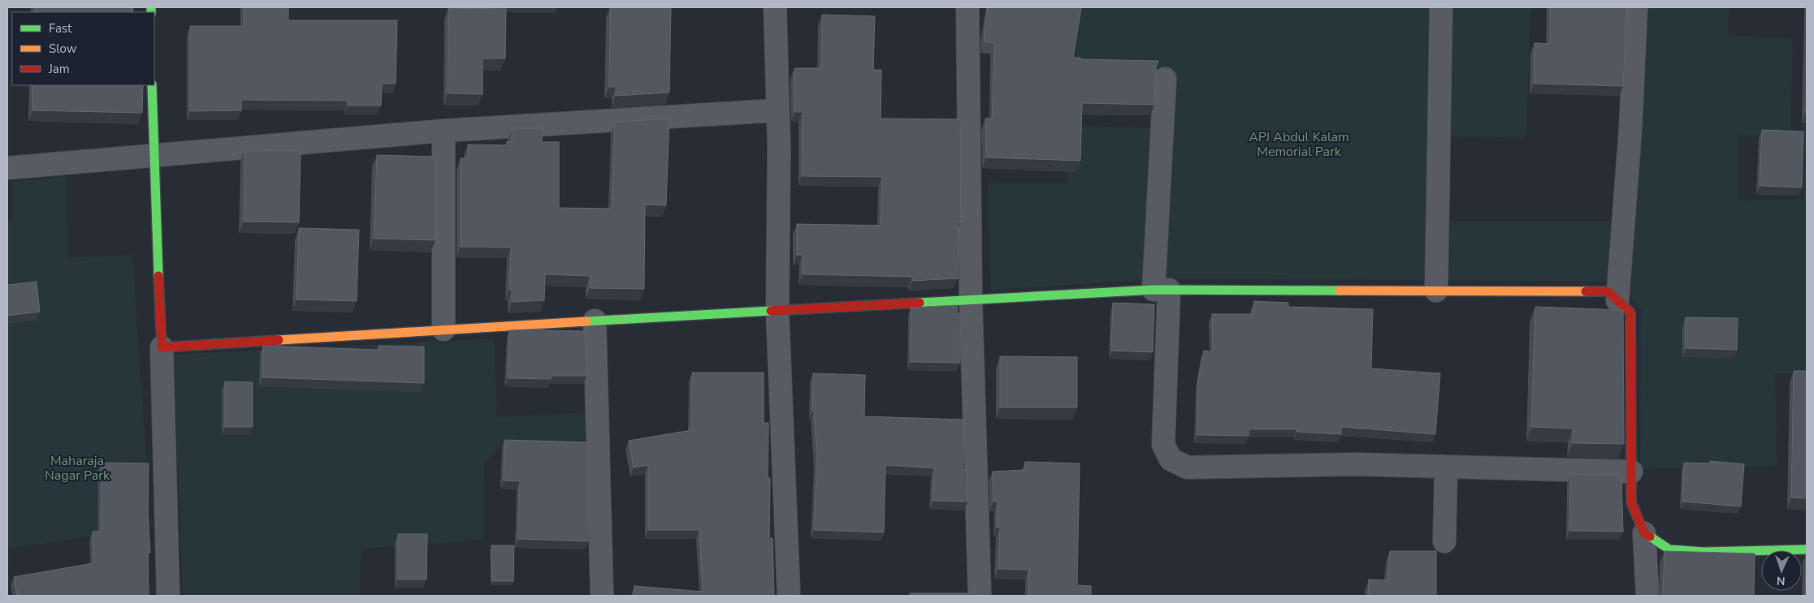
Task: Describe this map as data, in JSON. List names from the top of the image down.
{
  "parks": ["APJ Abdul Kalam Memorial Park", "Maharaja Nagar Park"],
  "legend": ["Fast", "Slow", "Jam"],
  "north": "bottom"
}
